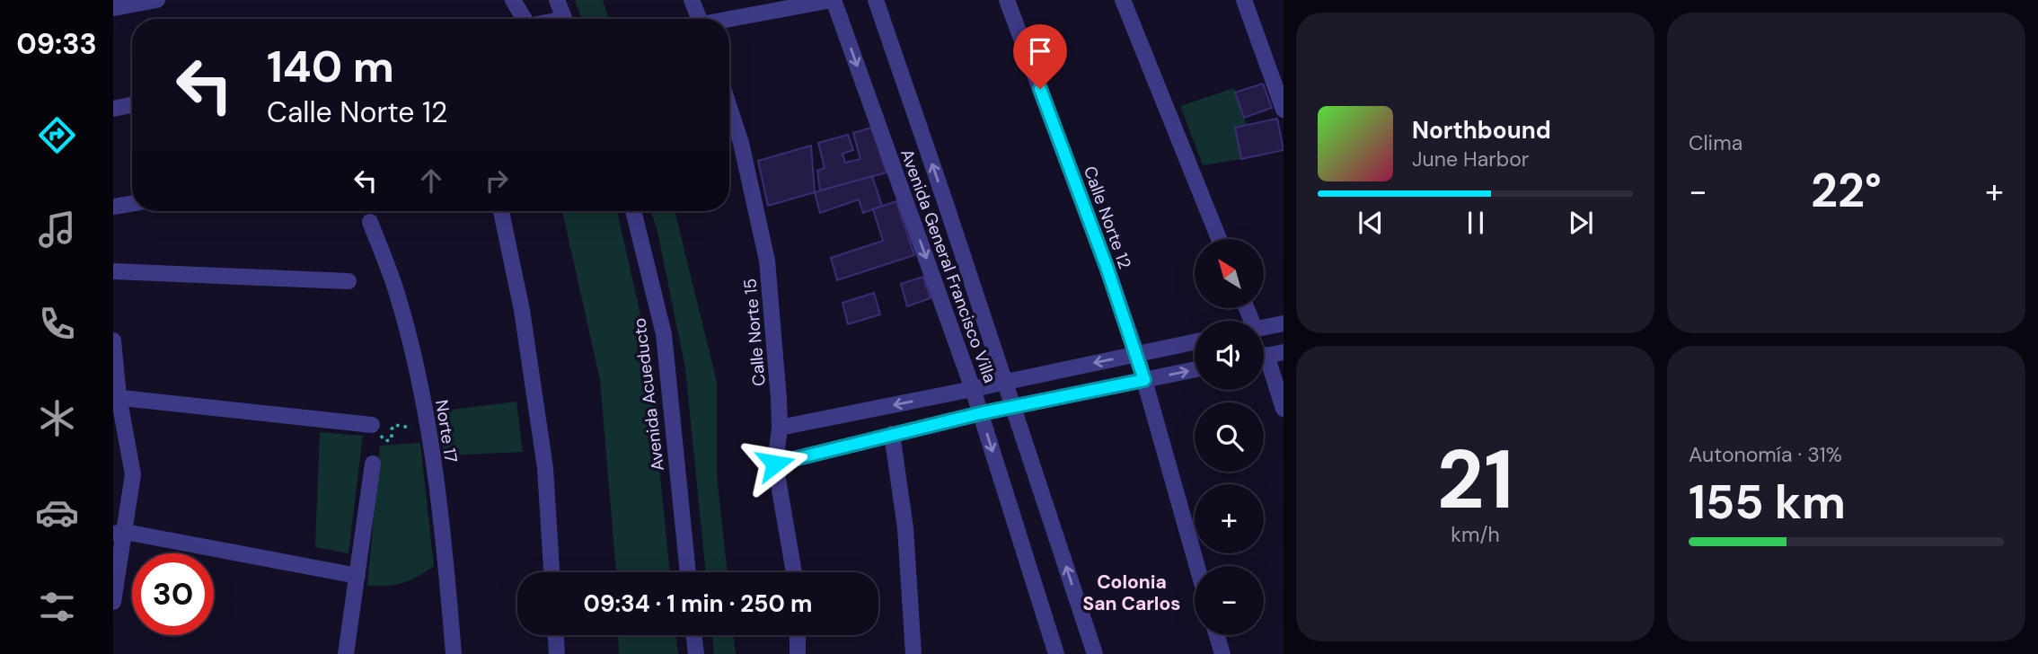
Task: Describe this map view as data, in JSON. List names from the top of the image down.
{
  "streets": {
    "street": [
      "Calle Norte 12",
      "Avenida General Francisco Villa",
      "Calle Norte 15",
      "Avenida Acueducto",
      "Norte 17"
    ]
  },
  "districts": ["Colonia San Carlos"],
  "north": "top left",
  "page": {
    "tabs": "09:33",
    "tile": [
      "Clima",
      ["21", "km/h"],
      ["Autonomía · 31%", "155 km"]
    ],
    "turn": ["140 m", "Calle Norte 12"],
    "song": ["Northbound", "June Harbor"],
    "heat": ["−", "22°", "+"],
    "map_buttons": ["+", "−"],
    "limit": "30",
    "trip": "09:34 · 1 min · 250 m"
  }
}
